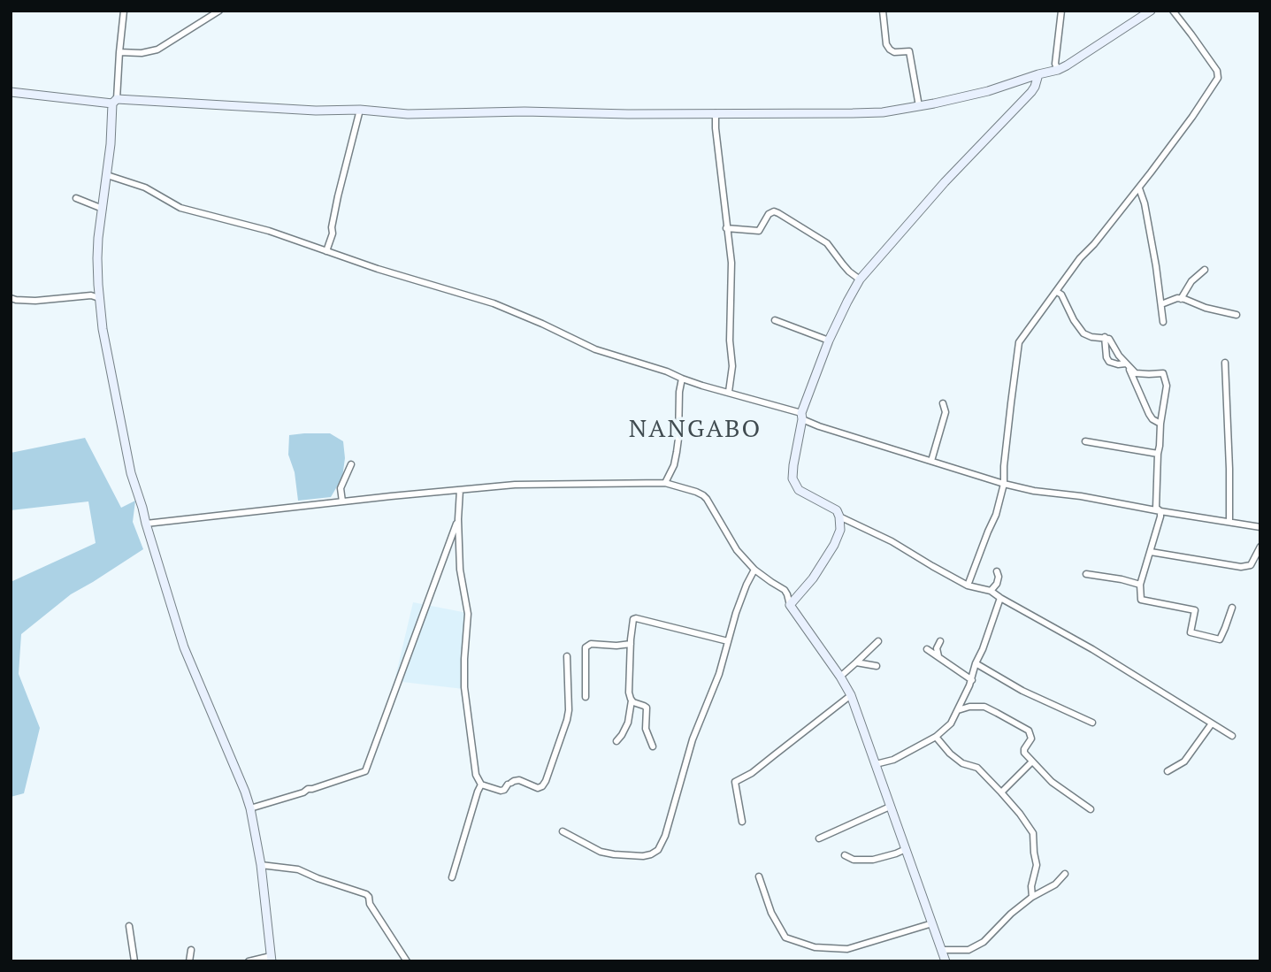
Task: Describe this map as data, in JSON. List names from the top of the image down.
{
  "districts": ["NANGABO"]
}
